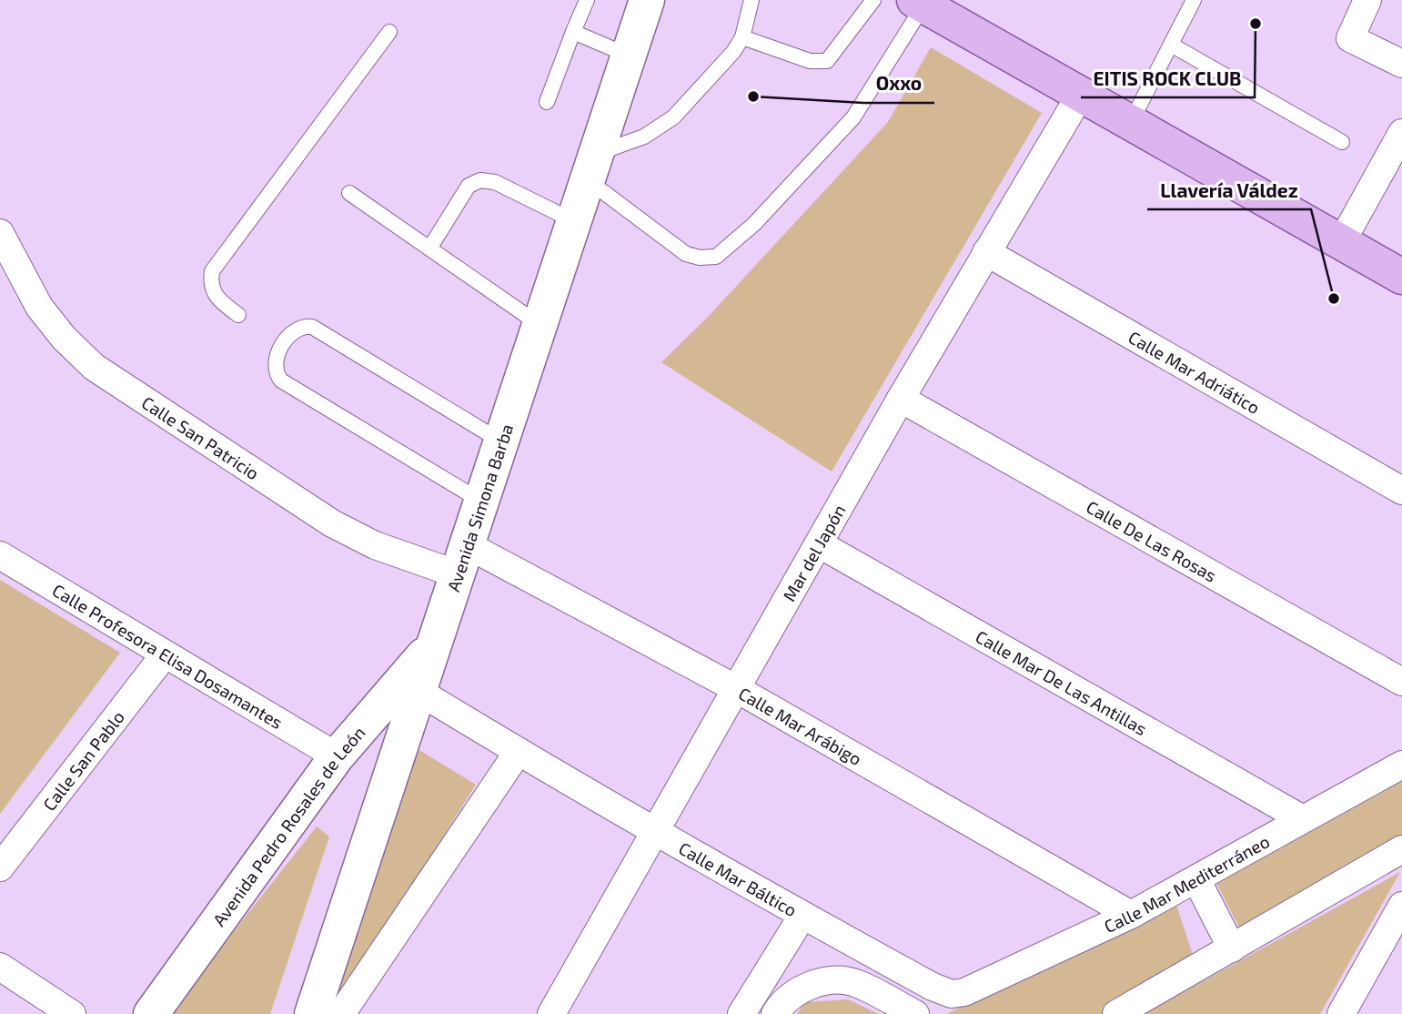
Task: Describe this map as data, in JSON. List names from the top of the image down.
{
  "streets": {
    "main road": ["Avenida Simona Barba", "Avenida Pedro Rosales de León"],
    "street": [
      "Calle Mar Adriático",
      "Calle San Patricio",
      "Calle De Las Rosas",
      "Mar del Japón",
      "Calle Profesora Elisa Dosamantes",
      "Calle Mar De Las Antillas",
      "Calle Mar Arábigo",
      "Calle San Pablo",
      "Calle Mar Báltico",
      "Calle Mar Mediterráneo"
    ]
  },
  "crossings": [
    ["Calle Mar Adriático", "Mar del Japón"],
    ["Calle San Patricio", "Avenida Simona Barba"],
    ["Calle San Patricio", "Calle Mar Arábigo"],
    ["Avenida Simona Barba", "Calle Mar Arábigo"],
    ["Avenida Simona Barba", "Avenida Pedro Rosales de León"],
    ["Avenida Simona Barba", "Calle Mar Báltico"],
    ["Calle De Las Rosas", "Mar del Japón"],
    ["Mar del Japón", "Calle Mar De Las Antillas"],
    ["Mar del Japón", "Calle Mar Arábigo"],
    ["Mar del Japón", "Calle Mar Báltico"],
    ["Calle Profesora Elisa Dosamantes", "Calle San Pablo"],
    ["Calle Profesora Elisa Dosamantes", "Avenida Pedro Rosales de León"],
    ["Calle Mar De Las Antillas", "Calle Mar Mediterráneo"],
    ["Calle Mar Arábigo", "Calle Mar Mediterráneo"],
    ["Calle Mar Báltico", "Calle Mar Mediterráneo"]
  ],
  "places": ["EITIS ROCK CLUB", "Oxxo", "Llavería Váldez"]
}
